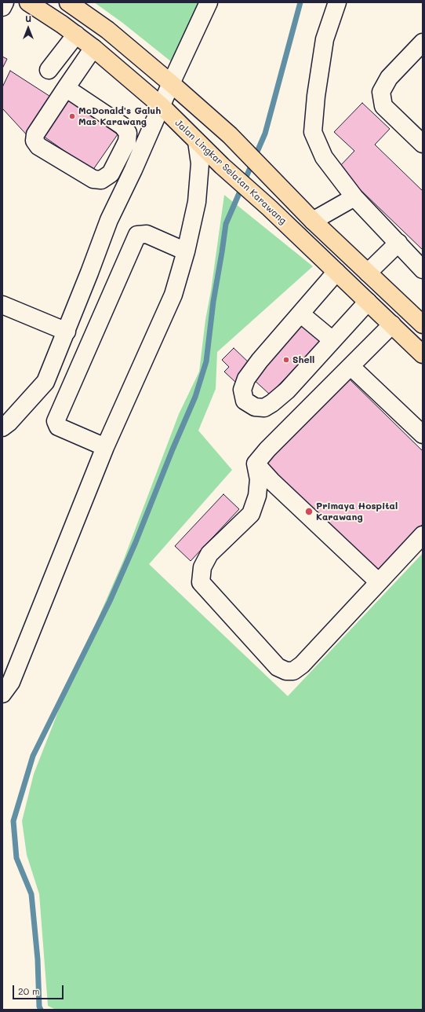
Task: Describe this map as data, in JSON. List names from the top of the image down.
{
  "streets": {
    "main road": ["Jalan Lingkar Selatan Karawang"]
  },
  "places": ["McDonald's Galuh Mas Karawang", "Shell", "Primaya Hospital Karawang"],
  "scale_bar": "20 m",
  "north": "top"
}
